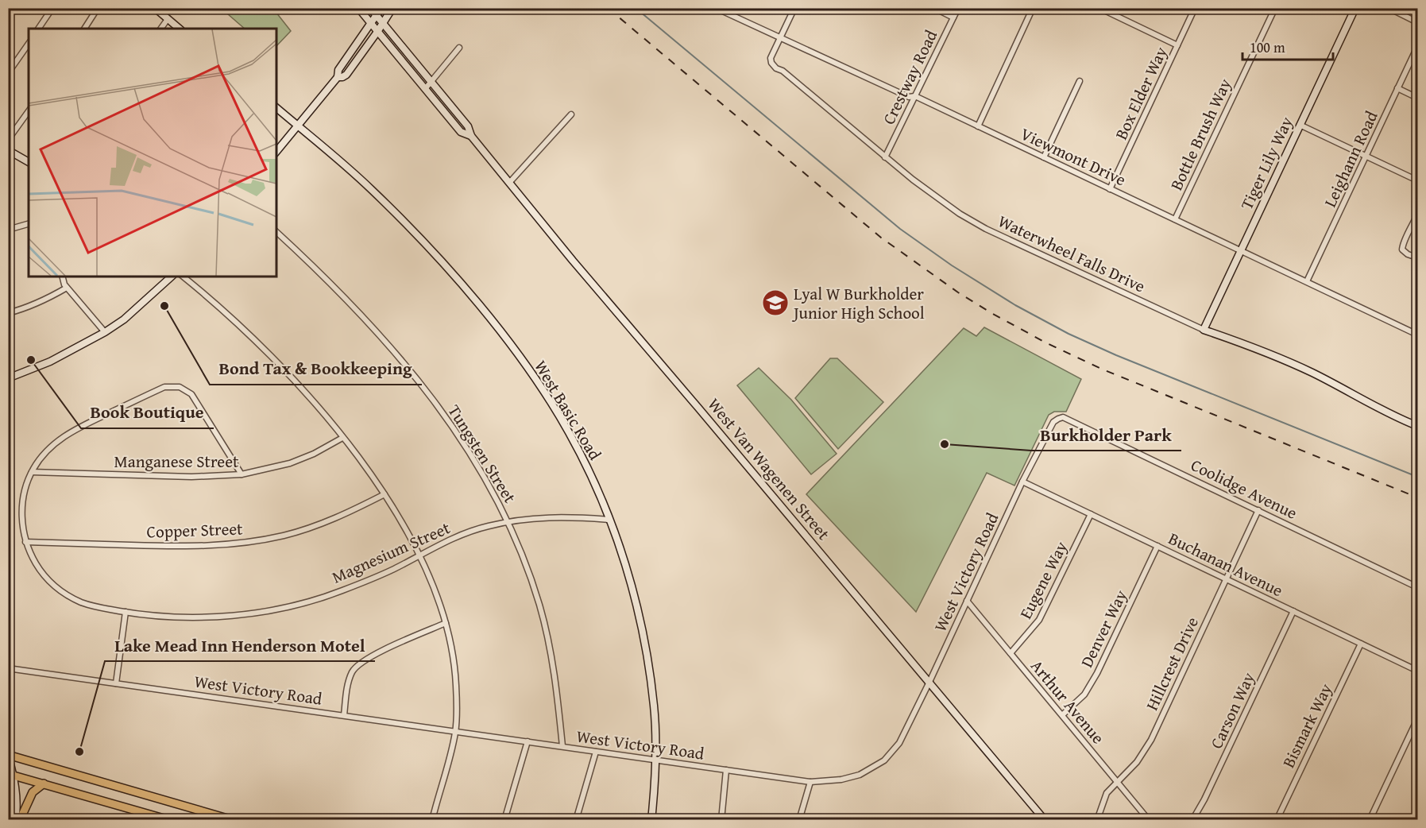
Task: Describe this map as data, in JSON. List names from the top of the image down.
{
  "streets": {
    "street": [
      "Crestway Road",
      "Box Elder Way",
      "Bottle Brush Way",
      "Viewmont Drive",
      "Leighann Road",
      "Tiger Lily Way",
      "Waterwheel Falls Drive",
      "West Basic Road",
      "Tungsten Street",
      "Manganese Street",
      "West Van Wagenen Street",
      "Coolidge Avenue",
      "Copper Street",
      "Magnesium Street",
      "Buchanan Avenue",
      "West Victory Road",
      "Eugene Way",
      "Denver Way",
      "Hillcrest Drive",
      "Arthur Avenue",
      "Carson Way",
      "Bismark Way"
    ]
  },
  "crossings": [
    ["Crestway Road", "Viewmont Drive"],
    ["Crestway Road", "Waterwheel Falls Drive"],
    ["Box Elder Way", "Viewmont Drive"],
    ["Bottle Brush Way", "Viewmont Drive"],
    ["Viewmont Drive", "Leighann Road"],
    ["Viewmont Drive", "Tiger Lily Way"],
    ["Viewmont Drive", "Waterwheel Falls Drive"],
    ["Tiger Lily Way", "Waterwheel Falls Drive"],
    ["West Basic Road", "Magnesium Street"],
    ["West Basic Road", "West Victory Road"],
    ["Tungsten Street", "Magnesium Street"],
    ["Tungsten Street", "West Victory Road"],
    ["Manganese Street", "Magnesium Street"],
    ["West Van Wagenen Street", "West Victory Road"],
    ["Coolidge Avenue", "West Victory Road"],
    ["Coolidge Avenue", "Hillcrest Drive"],
    ["Copper Street", "Magnesium Street"],
    ["Buchanan Avenue", "West Victory Road"],
    ["Buchanan Avenue", "Eugene Way"],
    ["Buchanan Avenue", "Denver Way"],
    ["Buchanan Avenue", "Hillcrest Drive"],
    ["Buchanan Avenue", "Carson Way"],
    ["Buchanan Avenue", "Bismark Way"],
    ["West Victory Road", "Arthur Avenue"],
    ["Eugene Way", "Arthur Avenue"],
    ["Denver Way", "Arthur Avenue"],
    ["Hillcrest Drive", "Arthur Avenue"]
  ],
  "places": {
    "school or university": ["Lyal W Burkholder Junior High School"],
    "other": [
      "Bond Tax & Bookkeeping",
      "Book Boutique",
      "Burkholder Park",
      "Lake Mead Inn Henderson Motel"
    ]
  },
  "scale_bar": "100 m"
}
